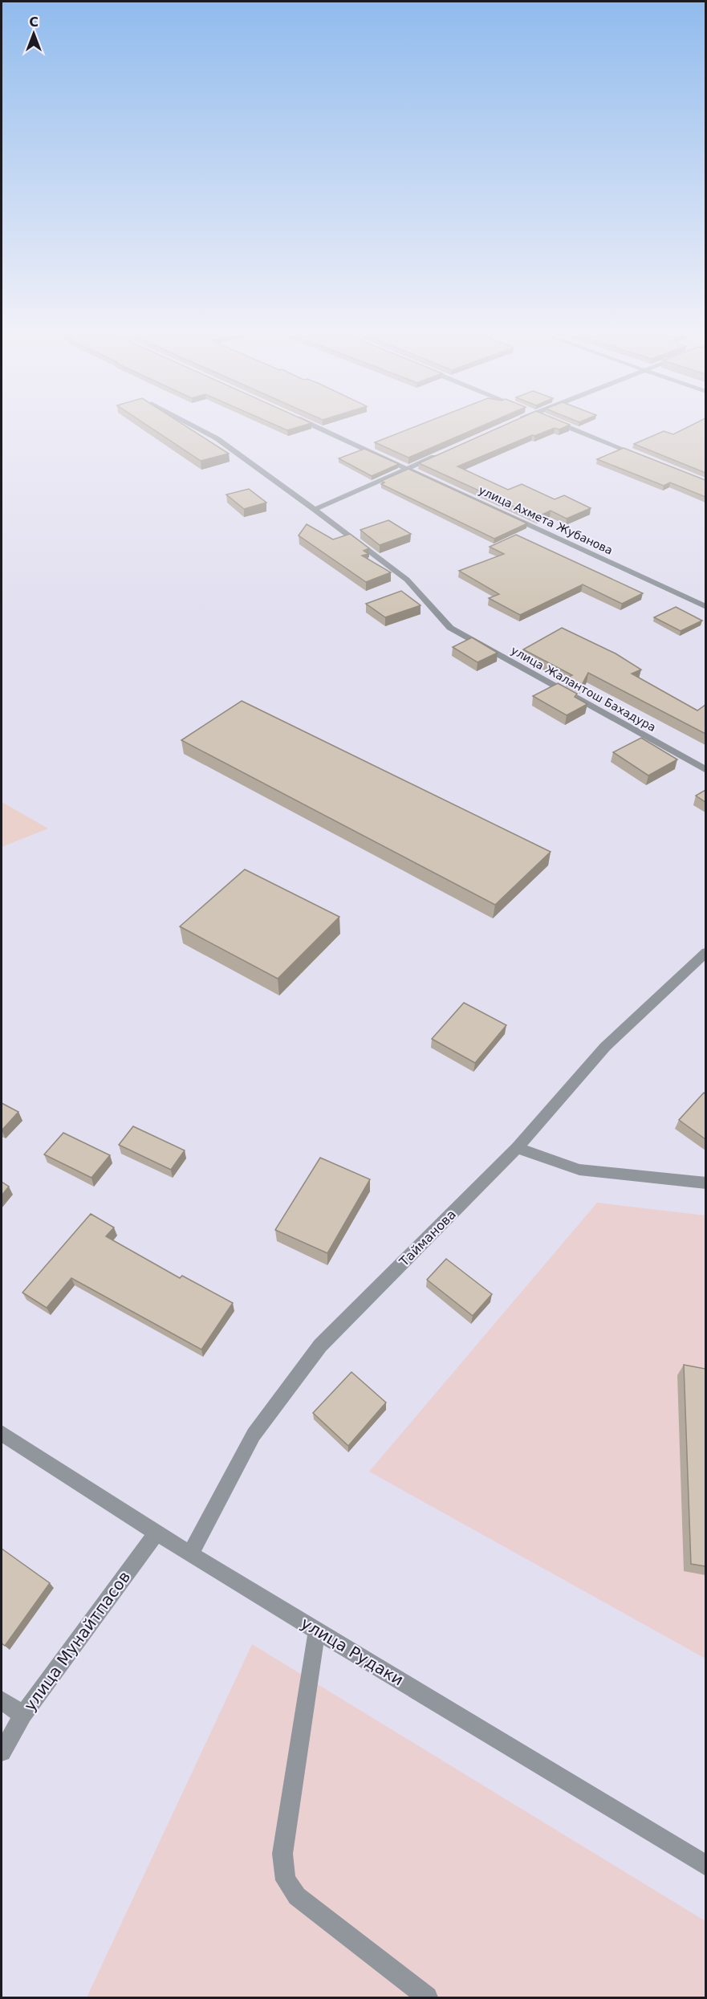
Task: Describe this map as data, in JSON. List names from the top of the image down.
{
  "streets": {
    "street": [
      "улица Ахмета Жубанова",
      "улица Жалантош Бахадура",
      "Тайманова",
      "улица Мунайтпасов",
      "улица Рудаки"
    ]
  },
  "crossings": [
    ["Тайманова", "улица Рудаки"],
    ["улица Мунайтпасов", "улица Рудаки"]
  ],
  "north": "top"
}
